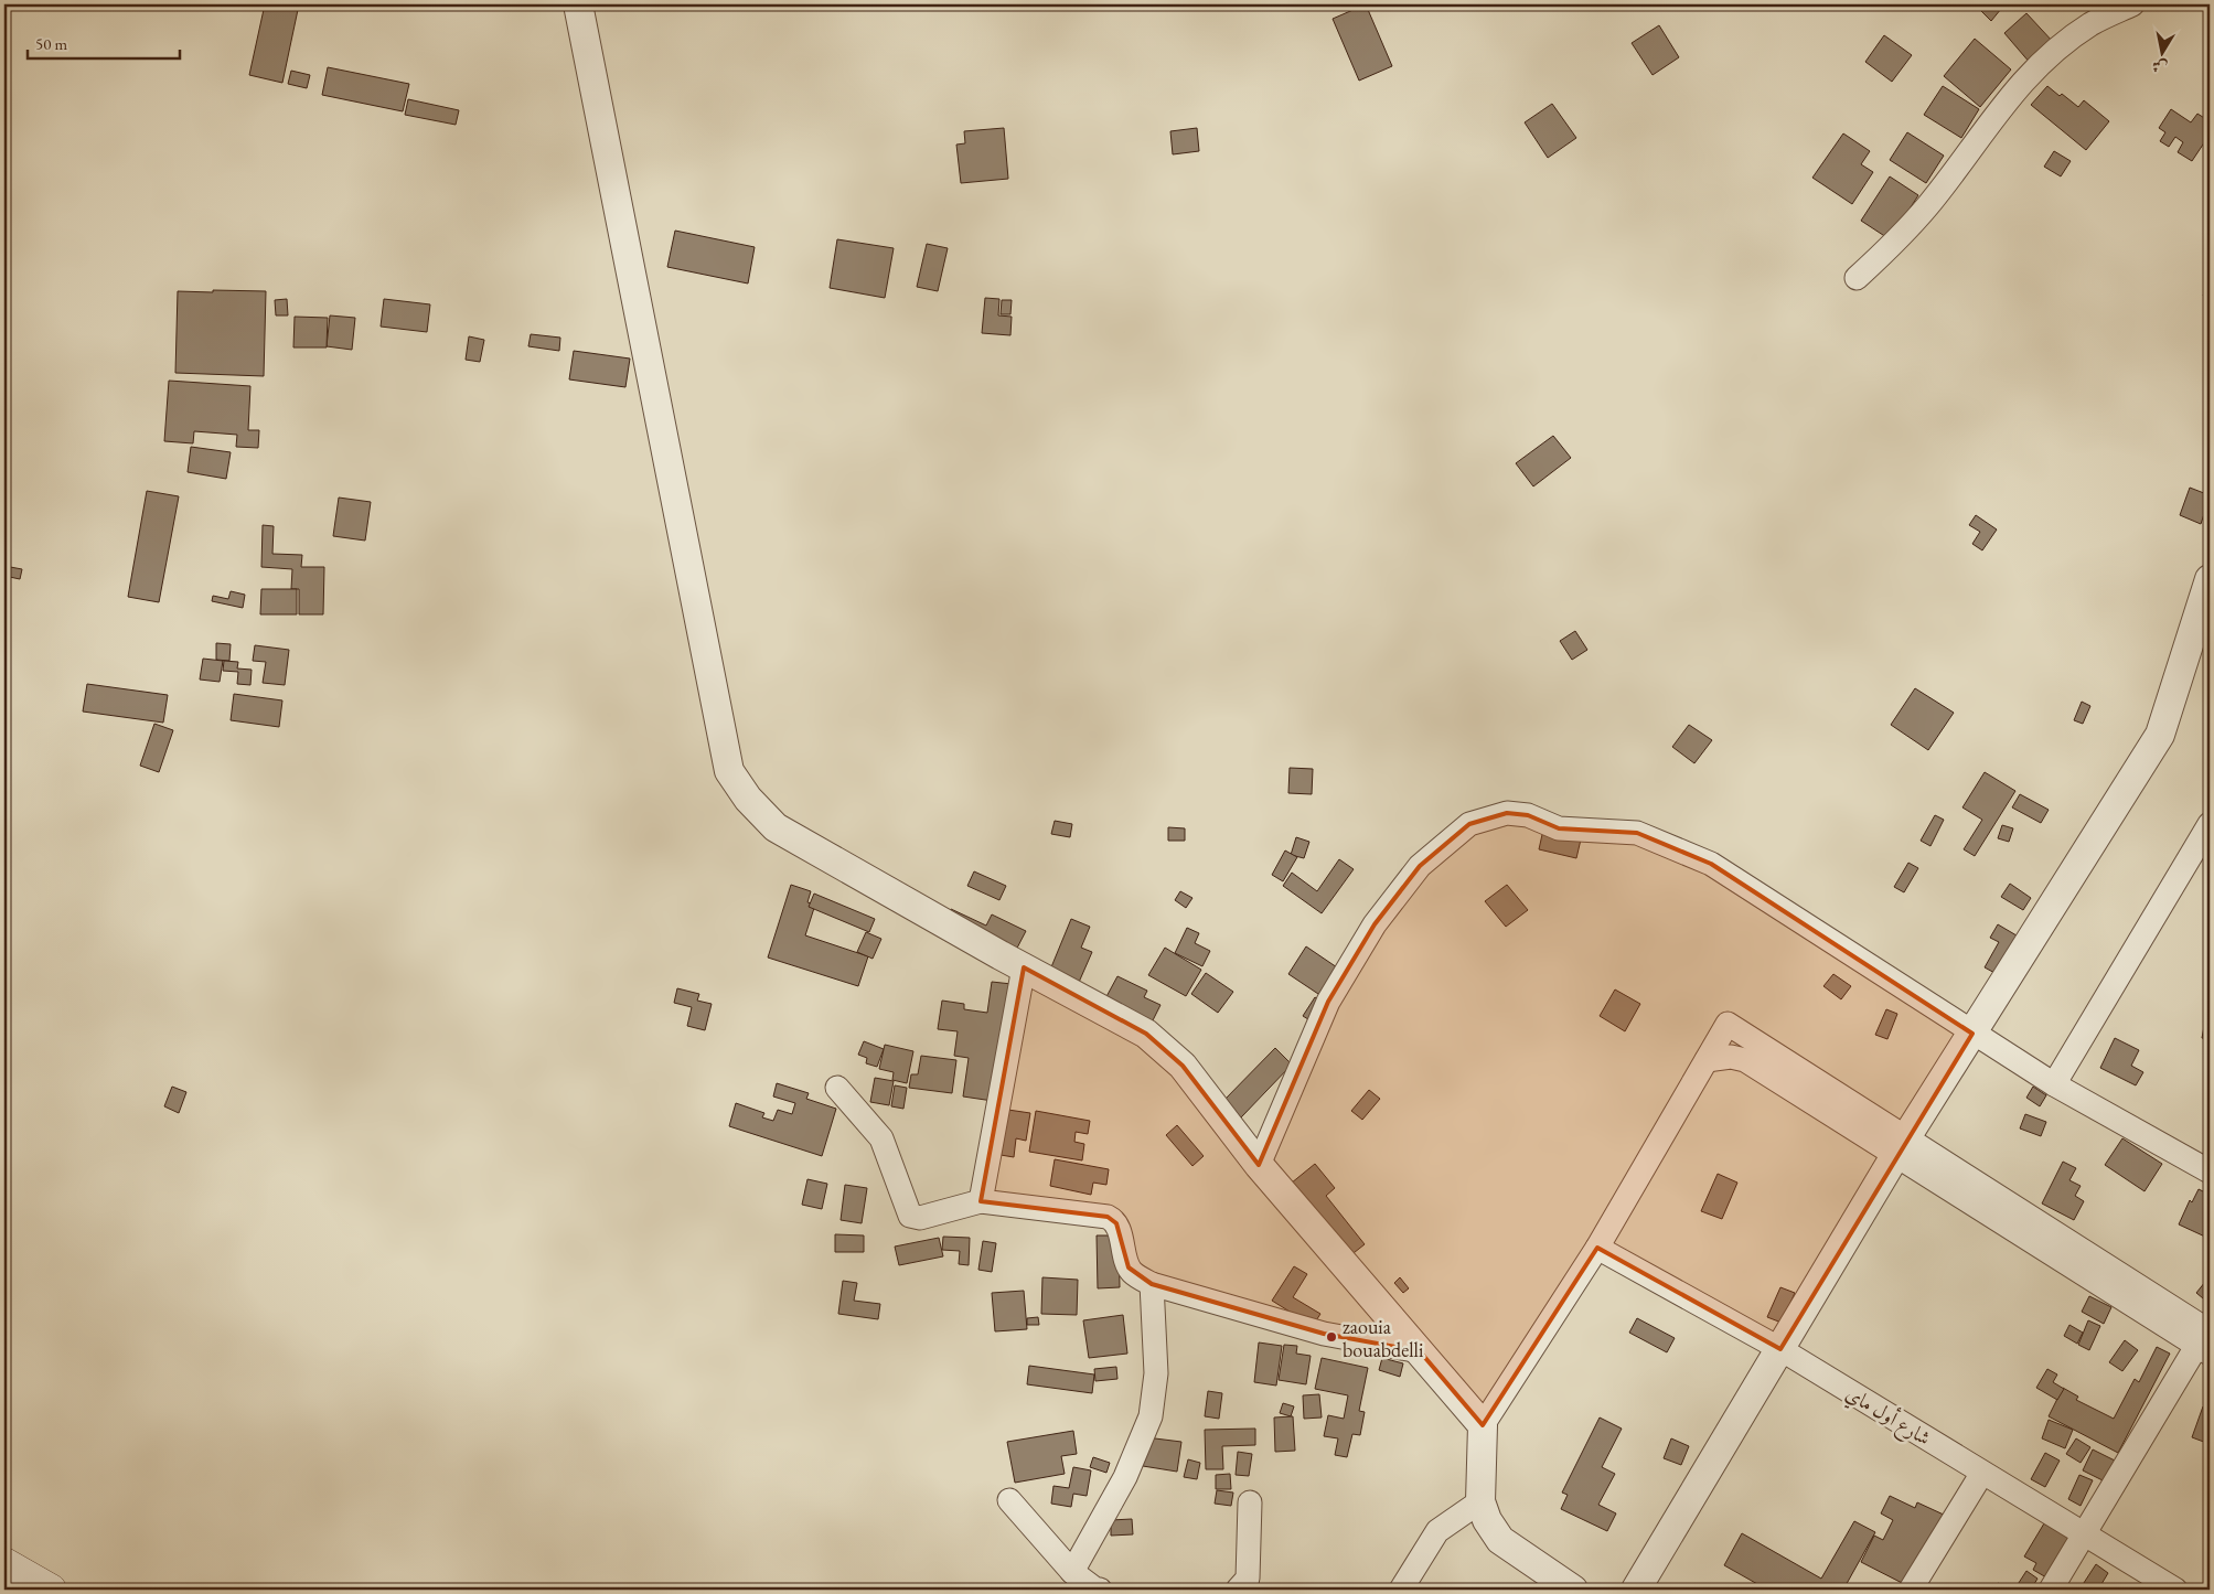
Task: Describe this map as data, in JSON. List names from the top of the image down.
{
  "streets": {
    "street": ["شارع أول ماي"]
  },
  "places": ["zaouia bouabdelli"],
  "scale_bar": "50 m",
  "north": "bottom"
}
